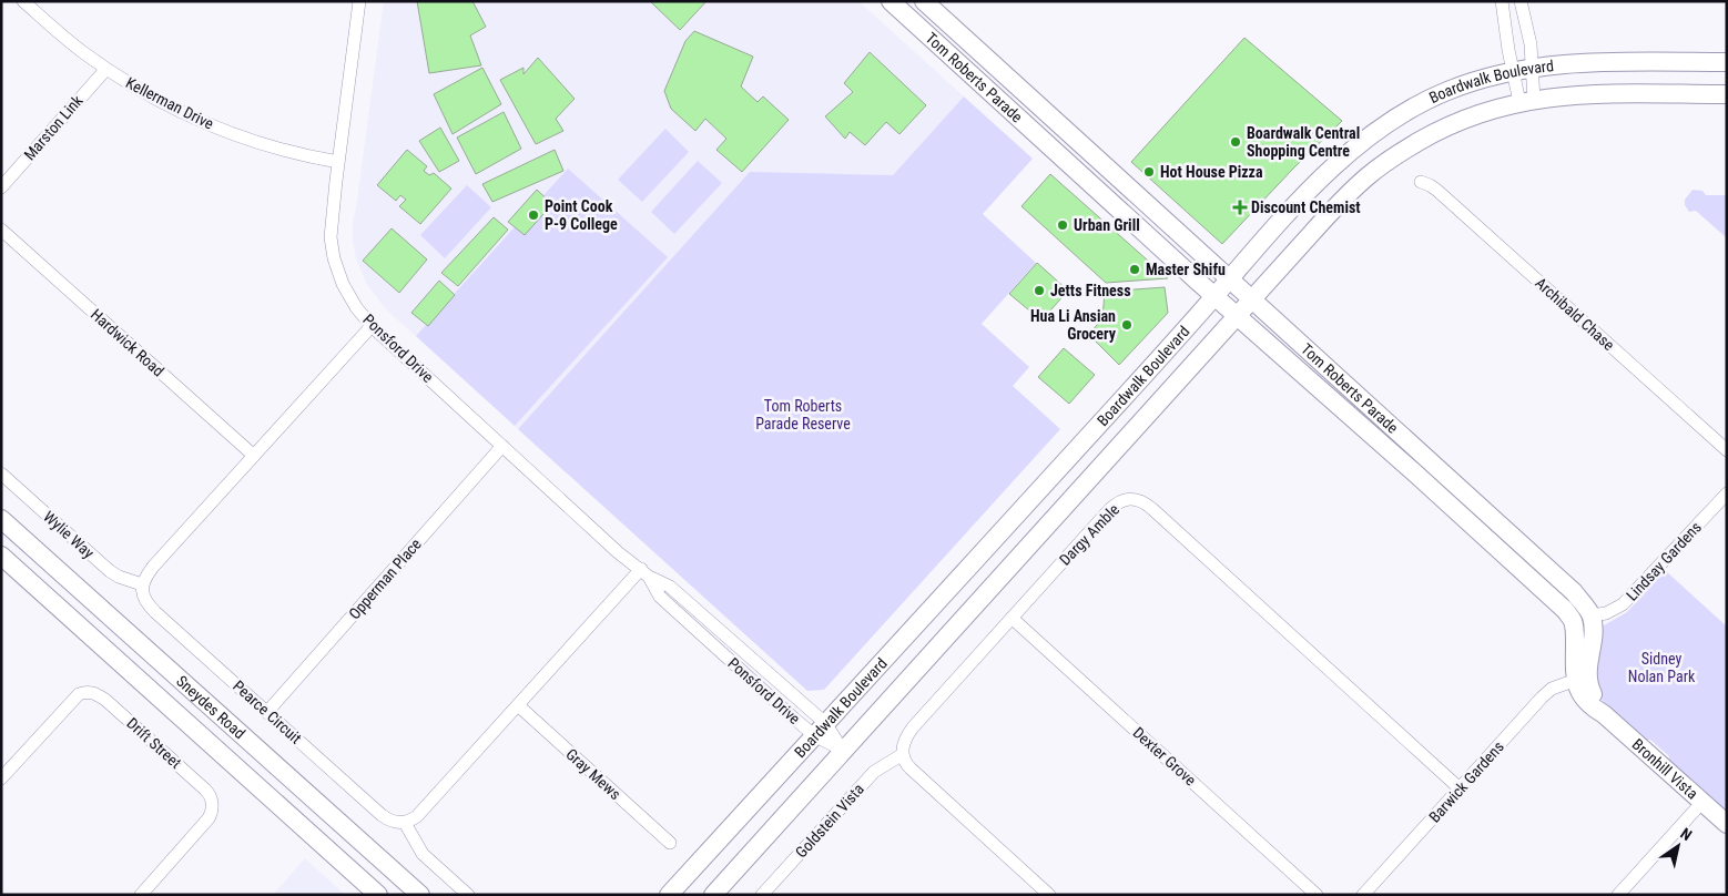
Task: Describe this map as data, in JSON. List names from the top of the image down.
{
  "streets": {
    "main road": [
      "Tom Roberts Parade",
      "Boardwalk Boulevard",
      "Sneydes Road",
      "Bronhill Vista"
    ],
    "street": [
      "Kellerman Drive",
      "Marston Link",
      "Archibald Chase",
      "Hardwick Road",
      "Ponsford Drive",
      "Wylie Way",
      "Dargy Amble",
      "Lindsay Gardens",
      "Opperman Place",
      "Pearce Circuit",
      "Drift Street",
      "Dexter Grove",
      "Gray Mews",
      "Barwick Gardens",
      "Goldstein Vista"
    ]
  },
  "crossings": [
    ["Tom Roberts Parade", "Boardwalk Boulevard"],
    ["Tom Roberts Parade", "Lindsay Gardens"],
    ["Tom Roberts Parade", "Bronhill Vista"],
    ["Boardwalk Boulevard", "Ponsford Drive"],
    ["Kellerman Drive", "Marston Link"],
    ["Kellerman Drive", "Ponsford Drive"],
    ["Ponsford Drive", "Opperman Place"],
    ["Wylie Way", "Pearce Circuit"],
    ["Dargy Amble", "Dexter Grove"],
    ["Dargy Amble", "Barwick Gardens"],
    ["Dargy Amble", "Goldstein Vista"],
    ["Lindsay Gardens", "Bronhill Vista"],
    ["Opperman Place", "Pearce Circuit"],
    ["Bronhill Vista", "Barwick Gardens"]
  ],
  "parks": ["Tom Roberts Parade Reserve", "Sidney Nolan Park"],
  "places": {
    "other": [
      "Boardwalk Central Shopping Centre",
      "Hot House Pizza",
      "Point Cook P-9 College",
      "Urban Grill",
      "Master Shifu",
      "Jetts Fitness",
      "Hua Li Ansian Grocery"
    ],
    "health": ["Discount Chemist"]
  },
  "north": "top right"
}
